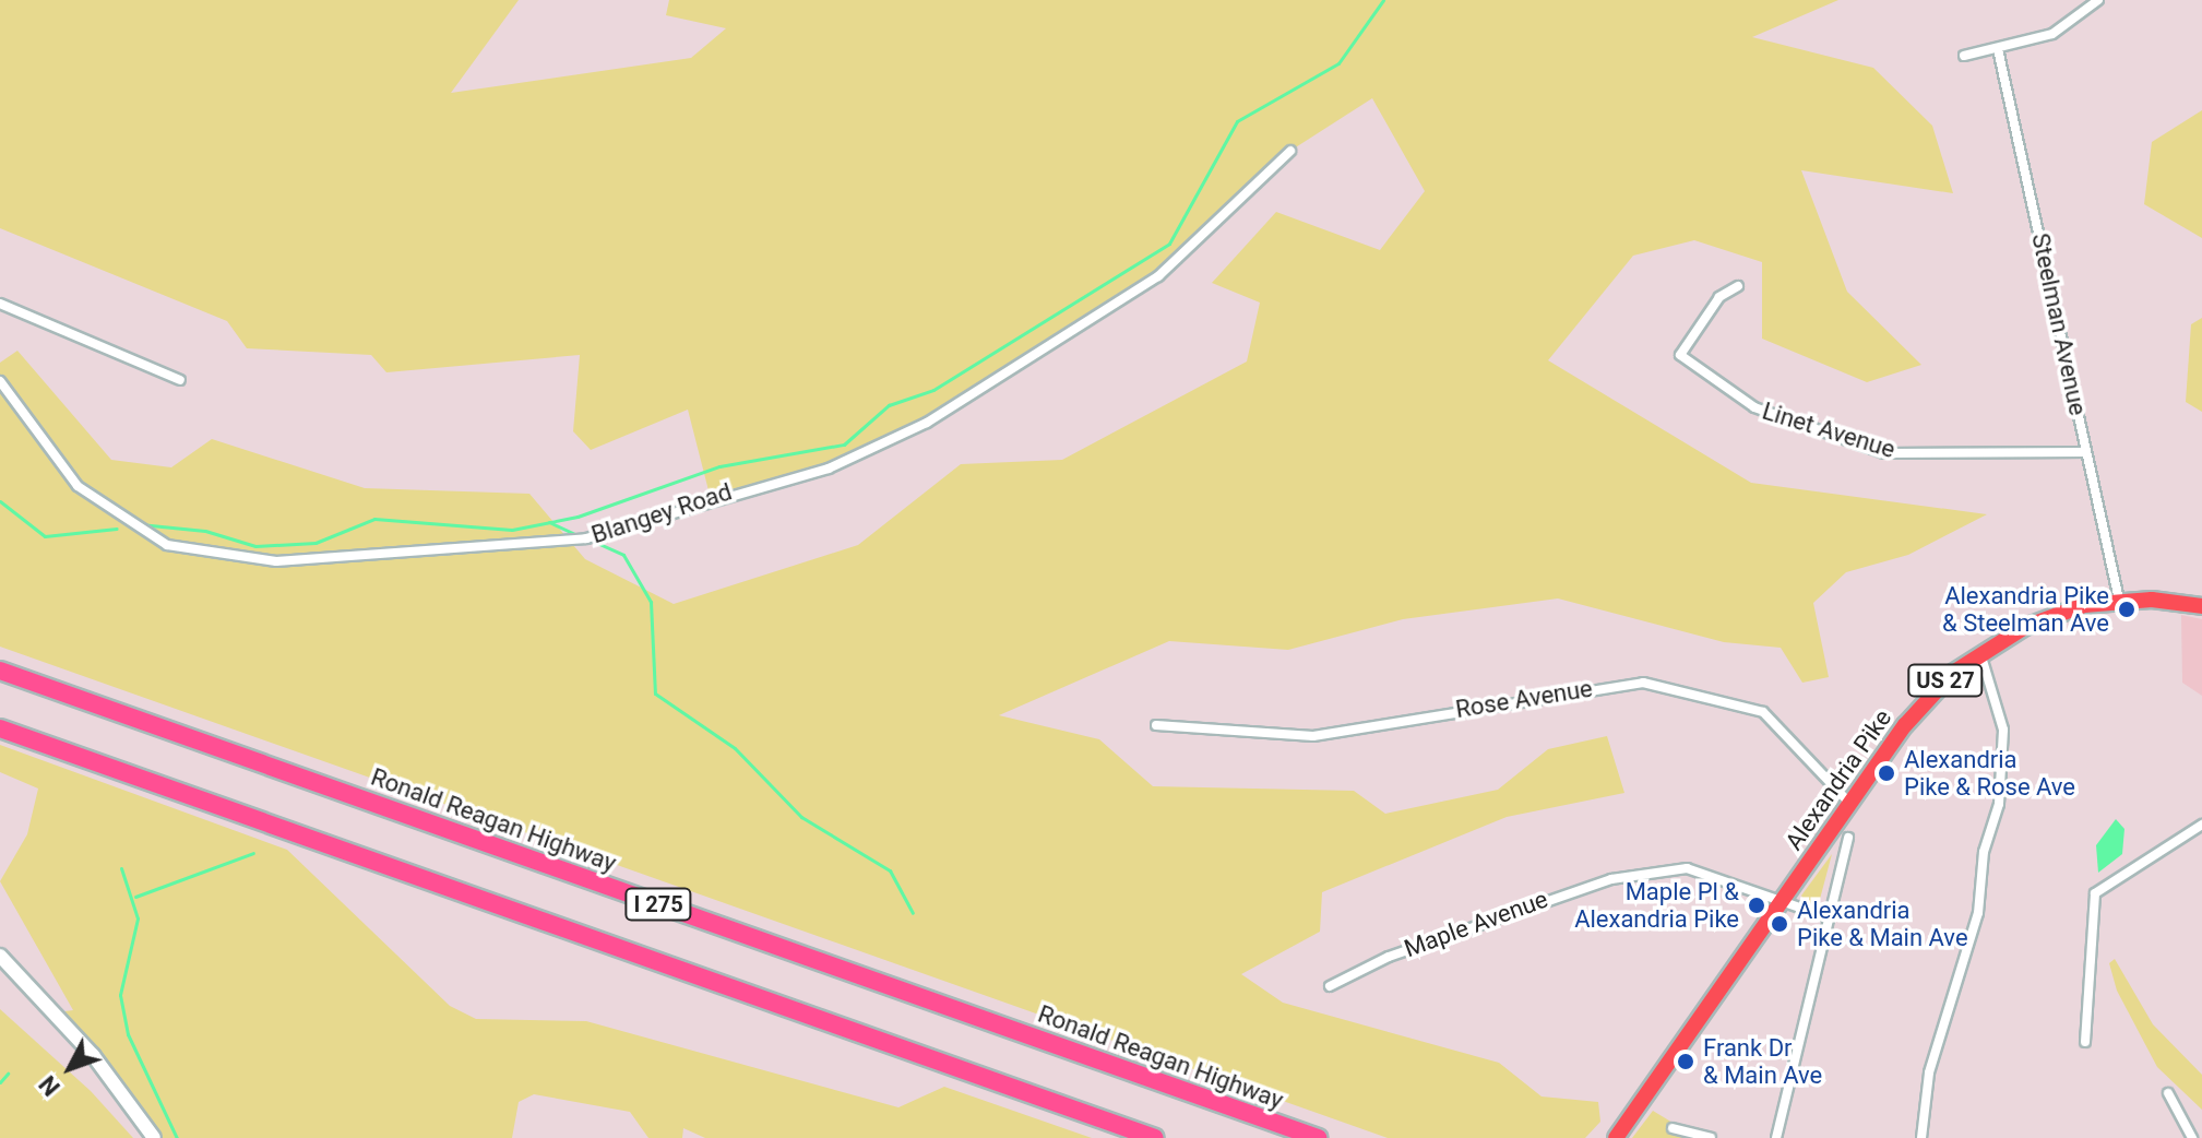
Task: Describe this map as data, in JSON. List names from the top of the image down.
{
  "streets": {
    "highway": ["Ronald Reagan Highway", "I 275"],
    "main road": ["US 27", "Alexandria Pike"],
    "street": [
      "Steelman Avenue",
      "Linet Avenue",
      "Blangey Road",
      "Rose Avenue",
      "Maple Avenue"
    ]
  },
  "crossings": [
    ["Steelman Avenue", "Linet Avenue"],
    ["Steelman Avenue", "Alexandria Pike"],
    ["Rose Avenue", "Alexandria Pike"],
    ["Alexandria Pike", "Maple Avenue"]
  ],
  "places": [
    "Alexandria Pike & Steelman Ave",
    "Alexandria Pike & Rose Ave",
    "Maple Pl & Alexandria Pike",
    "Alexandria Pike & Main Ave",
    "Frank Dr & Main Ave"
  ],
  "north": "bottom left"
}
